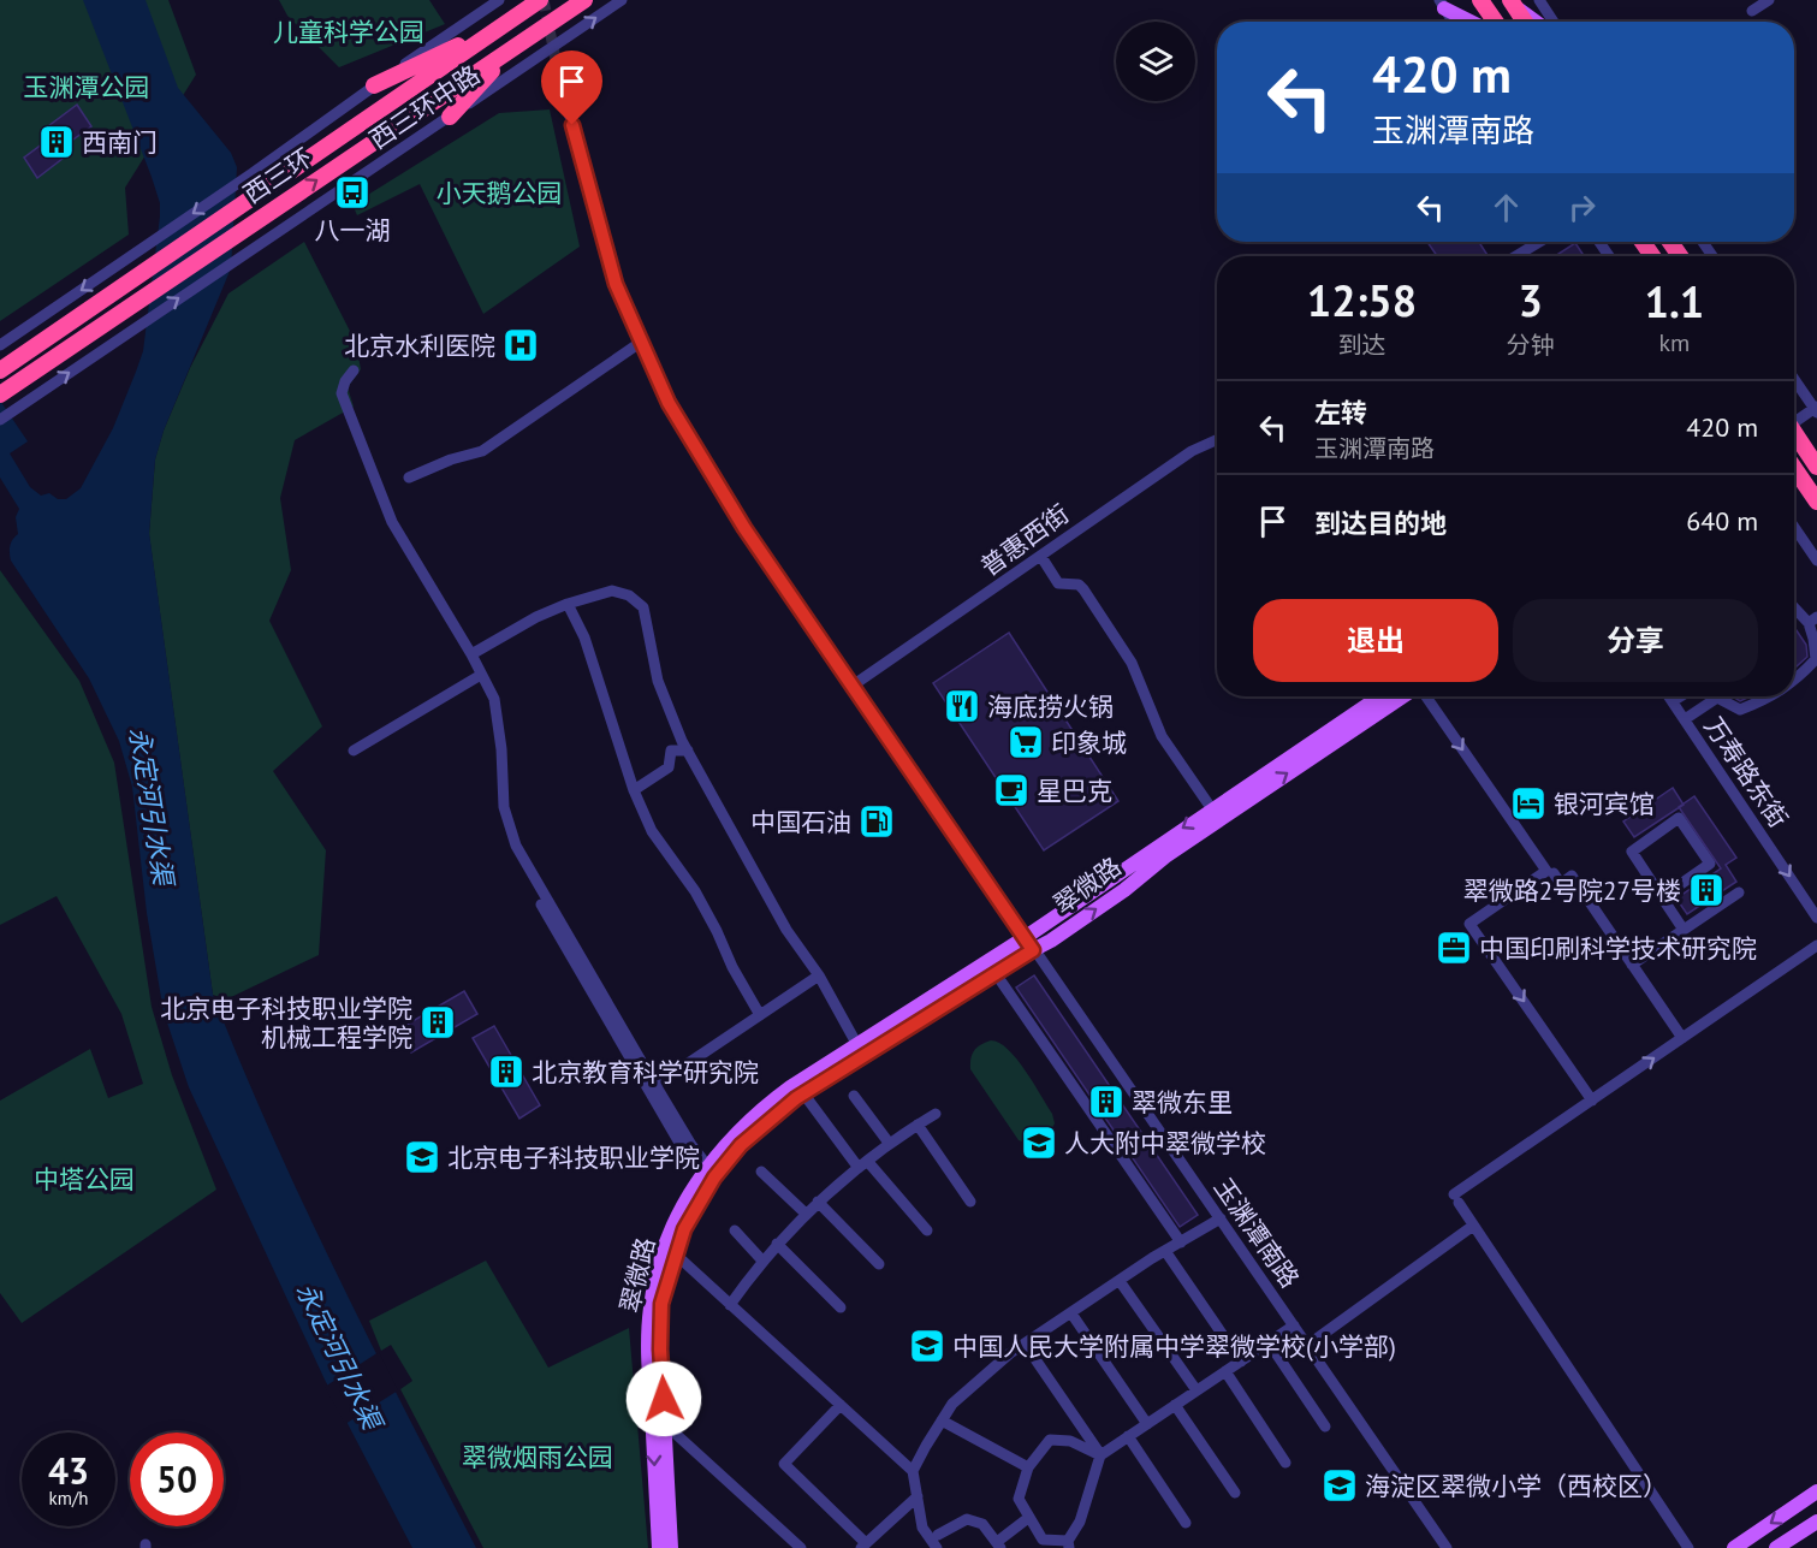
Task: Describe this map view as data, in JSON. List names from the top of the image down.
{
  "streets": {
    "highway": ["西三环"],
    "main road": ["翠微路"],
    "street": [
      "西三环中路",
      "普惠西街",
      "万寿路东街",
      "玉渊潭南路"
    ]
  },
  "crossings": [
    ["普惠西街", "玉渊潭南路"],
    ["翠微路", "玉渊潭南路"]
  ],
  "one_way": ["万寿路东街"],
  "water": ["永定河引水渠"],
  "parks": [
    "儿童科学公园",
    "玉渊潭公园",
    "小天鹅公园",
    "中塔公园",
    "翠微烟雨公园"
  ],
  "places": {
    "building": [
      "西南门",
      "翠微路2号院27号楼",
      "北京电子科技职业学院 机械工程学院",
      "北京教育科学研究院",
      "翠微东里"
    ],
    "bus stop": ["八一湖"],
    "hospital": ["北京水利医院"],
    "restaurant": ["海底捞火锅"],
    "supermarket": ["印象城"],
    "cafe": ["星巴克"],
    "hotel": ["银河宾馆"],
    "fuel station": ["中国石油"],
    "office": ["中国印刷科学技术研究院"],
    "school or university": [
      "人大附中翠微学校",
      "北京电子科技职业学院",
      "中国人民大学附属中学翠微学校(小学部)",
      "海淀区翠微小学（西校区）"
    ]
  },
  "page": {
    "turn": ["420 m", "玉渊潭南路"],
    "eta": [
      "12:58",
      "到达",
      "3",
      "分钟",
      "1.1",
      "km"
    ],
    "list": [
      {
        "name": "左转",
        "note": "玉渊潭南路",
        "value": "420 m"
      },
      {
        "name": "到达目的地",
        "value": "640 m"
      }
    ],
    "buttons": ["退出", "分享"],
    "speed": "43 km/h",
    "limit": "50"
  }
}
